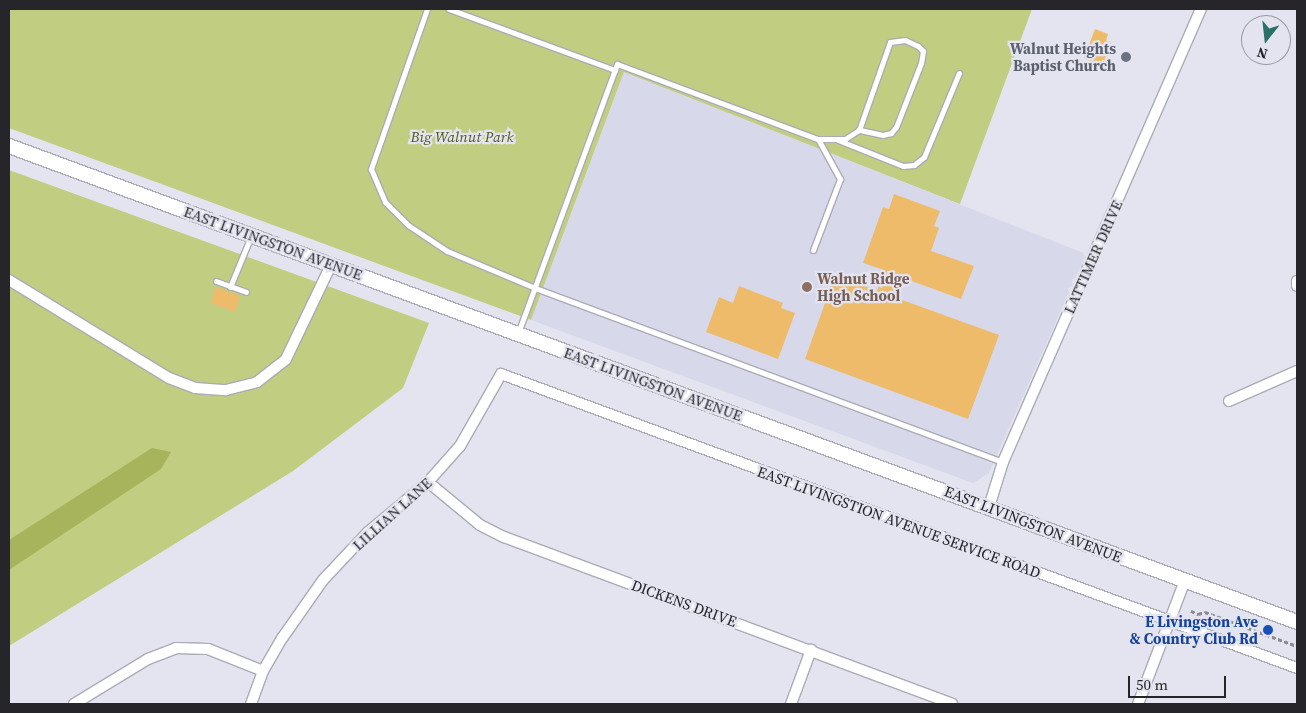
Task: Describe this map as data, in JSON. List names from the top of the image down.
{
  "streets": {
    "main road": ["EAST LIVINGSTON AVENUE"],
    "street": [
      "LATTIMER DRIVE",
      "LILLIAN LANE",
      "EAST LIVINGSTION AVENUE SERVICE ROAD",
      "DICKENS DRIVE"
    ]
  },
  "crossings": [
    ["EAST LIVINGSTON AVENUE", "LATTIMER DRIVE"],
    ["LILLIAN LANE", "EAST LIVINGSTION AVENUE SERVICE ROAD"],
    ["LILLIAN LANE", "DICKENS DRIVE"]
  ],
  "parks": ["Big Walnut Park"],
  "places": ["Walnut Heights Baptist Church", "Walnut Ridge High School", "E Livingston Ave & Country Club Rd"],
  "scale_bar": "50 m",
  "north": "bottom"
}
